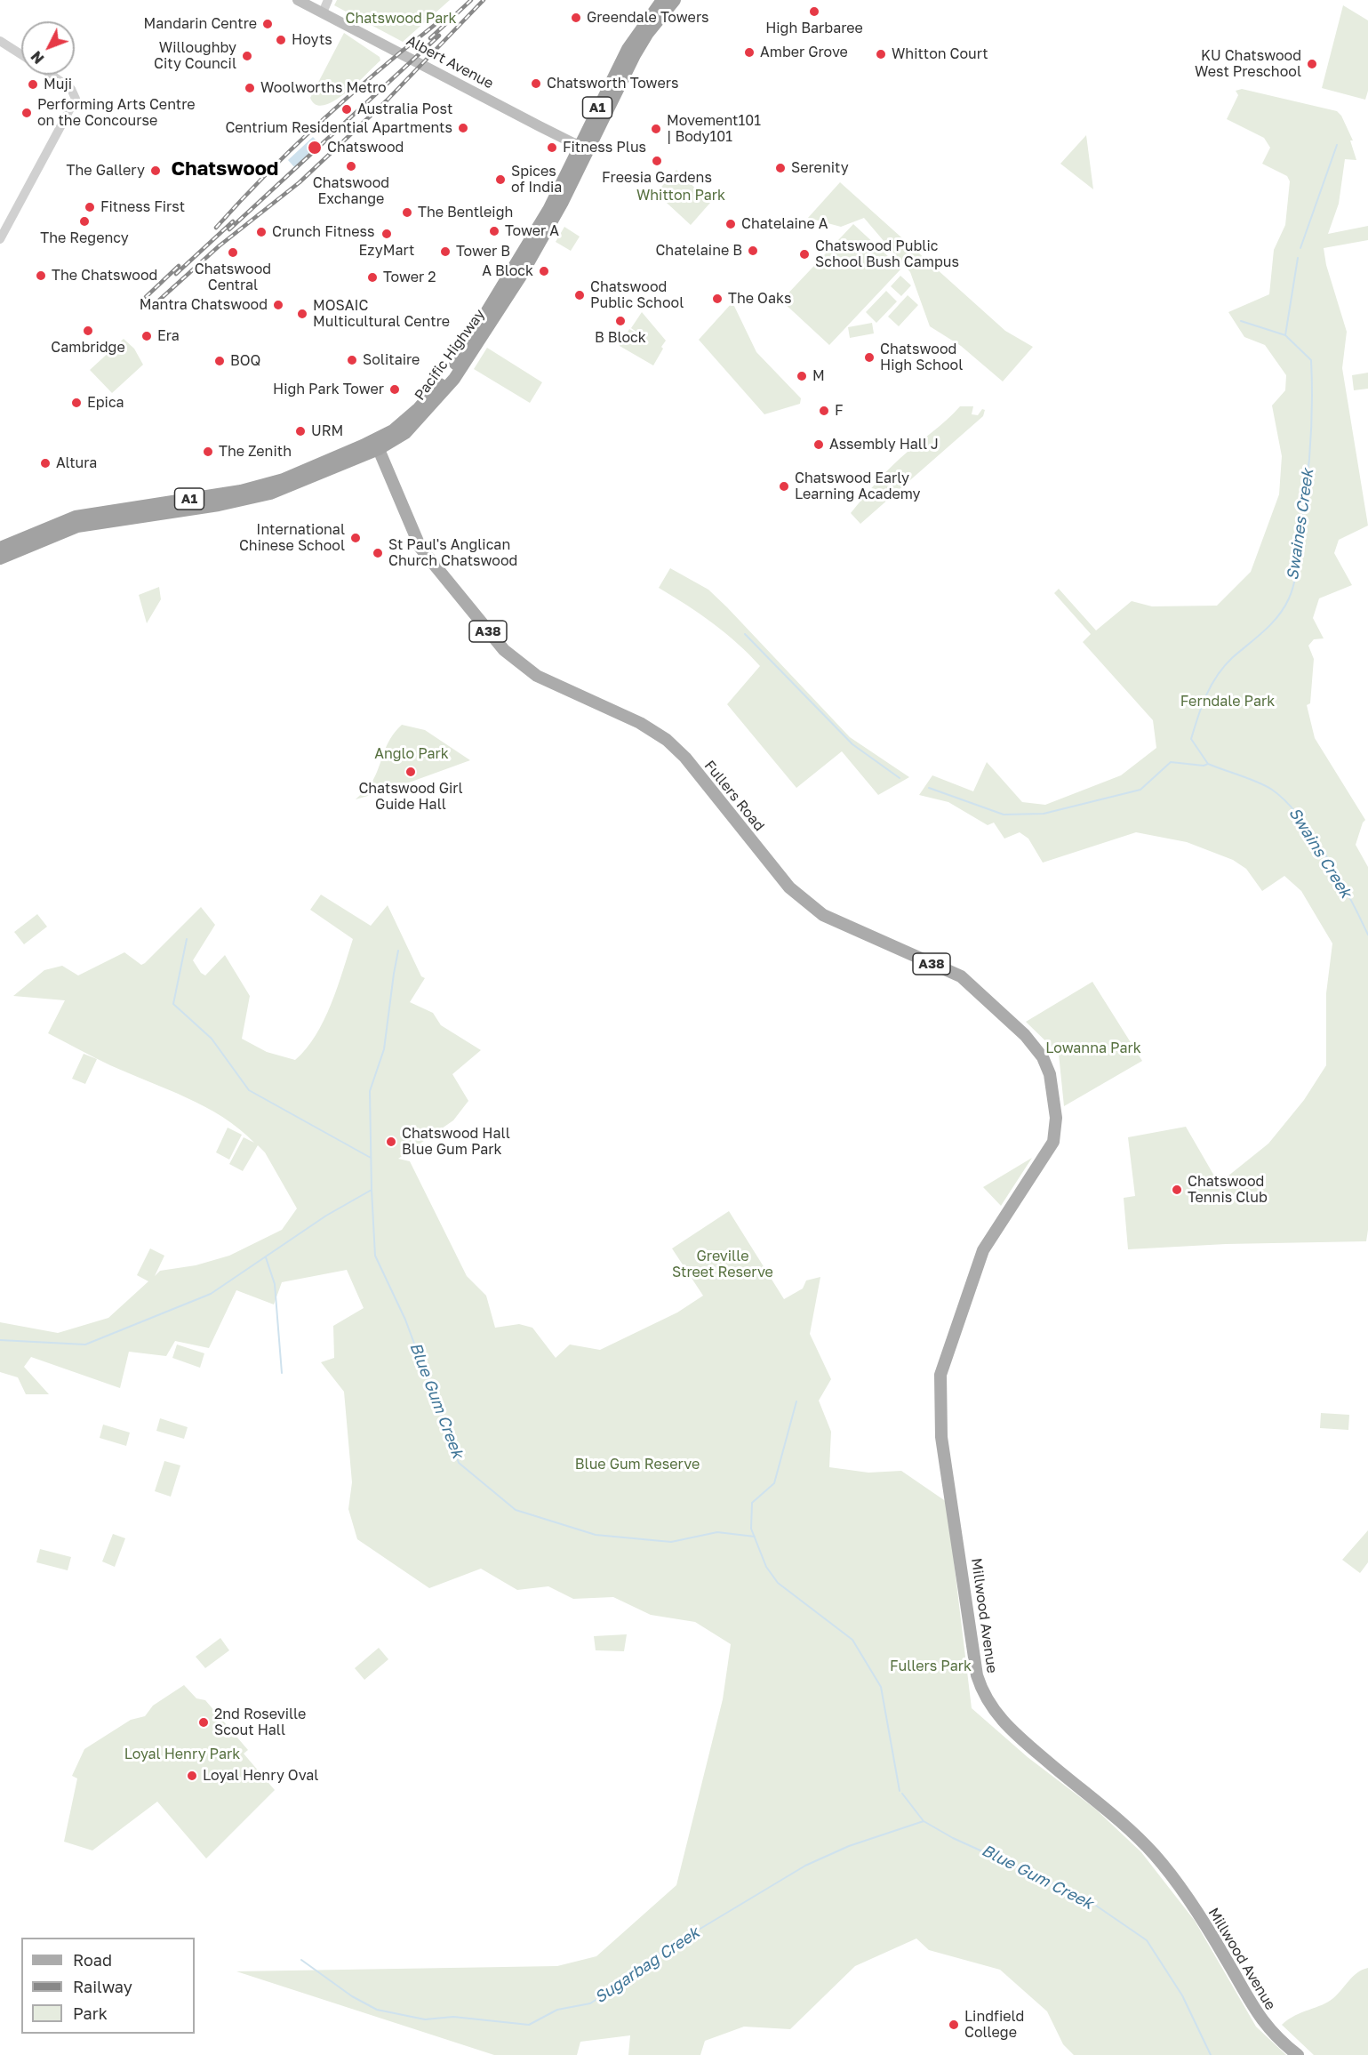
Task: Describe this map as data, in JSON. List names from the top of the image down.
{
  "streets": {
    "highway": ["A1", "Pacific Highway"],
    "main road": [
      "Albert Avenue",
      "A38",
      "Fullers Road",
      "Millwood Avenue"
    ]
  },
  "crossings": [
    ["Albert Avenue", "Pacific Highway"],
    ["Pacific Highway", "Fullers Road"],
    ["Fullers Road", "Millwood Avenue"]
  ],
  "districts": ["Chatswood"],
  "water": [
    "Swaines Creek",
    "Swains Creek",
    "Blue Gum Creek",
    "Sugarbag Creek"
  ],
  "parks": [
    "Chatswood Park",
    "Whitton Park",
    "Ferndale Park",
    "Anglo Park",
    "Lowanna Park",
    "Greville Street Reserve",
    "Blue Gum Reserve",
    "Fullers Park",
    "Loyal Henry Park"
  ],
  "places": [
    "High Barbaree",
    "Greendale Towers",
    "Mandarin Centre",
    "Hoyts",
    "Amber Grove",
    "Whitton Court",
    "Willoughby City Council",
    "KU Chatswood West Preschool",
    "Chatsworth Towers",
    "Muji",
    "Woolworths Metro",
    "Australia Post",
    "Performing Arts Centre on the Concourse",
    "Centrium Residential Apartments",
    "Movement101 | Body101",
    "Chatswood",
    "Fitness Plus",
    "Freesia Gardens",
    "Chatswood Exchange",
    "Serenity",
    "The Gallery",
    "Spices of India",
    "Fitness First",
    "The Bentleigh",
    "The Regency",
    "Chatelaine A",
    "Tower A",
    "Crunch Fitness",
    "EzyMart",
    "Chatelaine B",
    "Tower B",
    "Chatswood Central",
    "Chatswood Public School Bush Campus",
    "A Block",
    "The Chatswood",
    "Tower 2",
    "Chatswood Public School",
    "The Oaks",
    "Mantra Chatswood",
    "MOSAIC Multicultural Centre",
    "B Block",
    "Cambridge",
    "Era",
    "Chatswood High School",
    "Solitaire",
    "BOQ",
    "M",
    "High Park Tower",
    "Epica",
    "F",
    "URM",
    "Assembly Hall J",
    "The Zenith",
    "Altura",
    "Chatswood Early Learning Academy",
    "International Chinese School",
    "St Paul's Anglican Church Chatswood",
    "Chatswood Girl Guide Hall",
    "Chatswood Hall Blue Gum Park",
    "Chatswood Tennis Club",
    "2nd Roseville Scout Hall",
    "Loyal Henry Oval",
    "Lindfield College"
  ],
  "legend": ["Road", "Railway", "Park"],
  "north": "bottom left"
}
